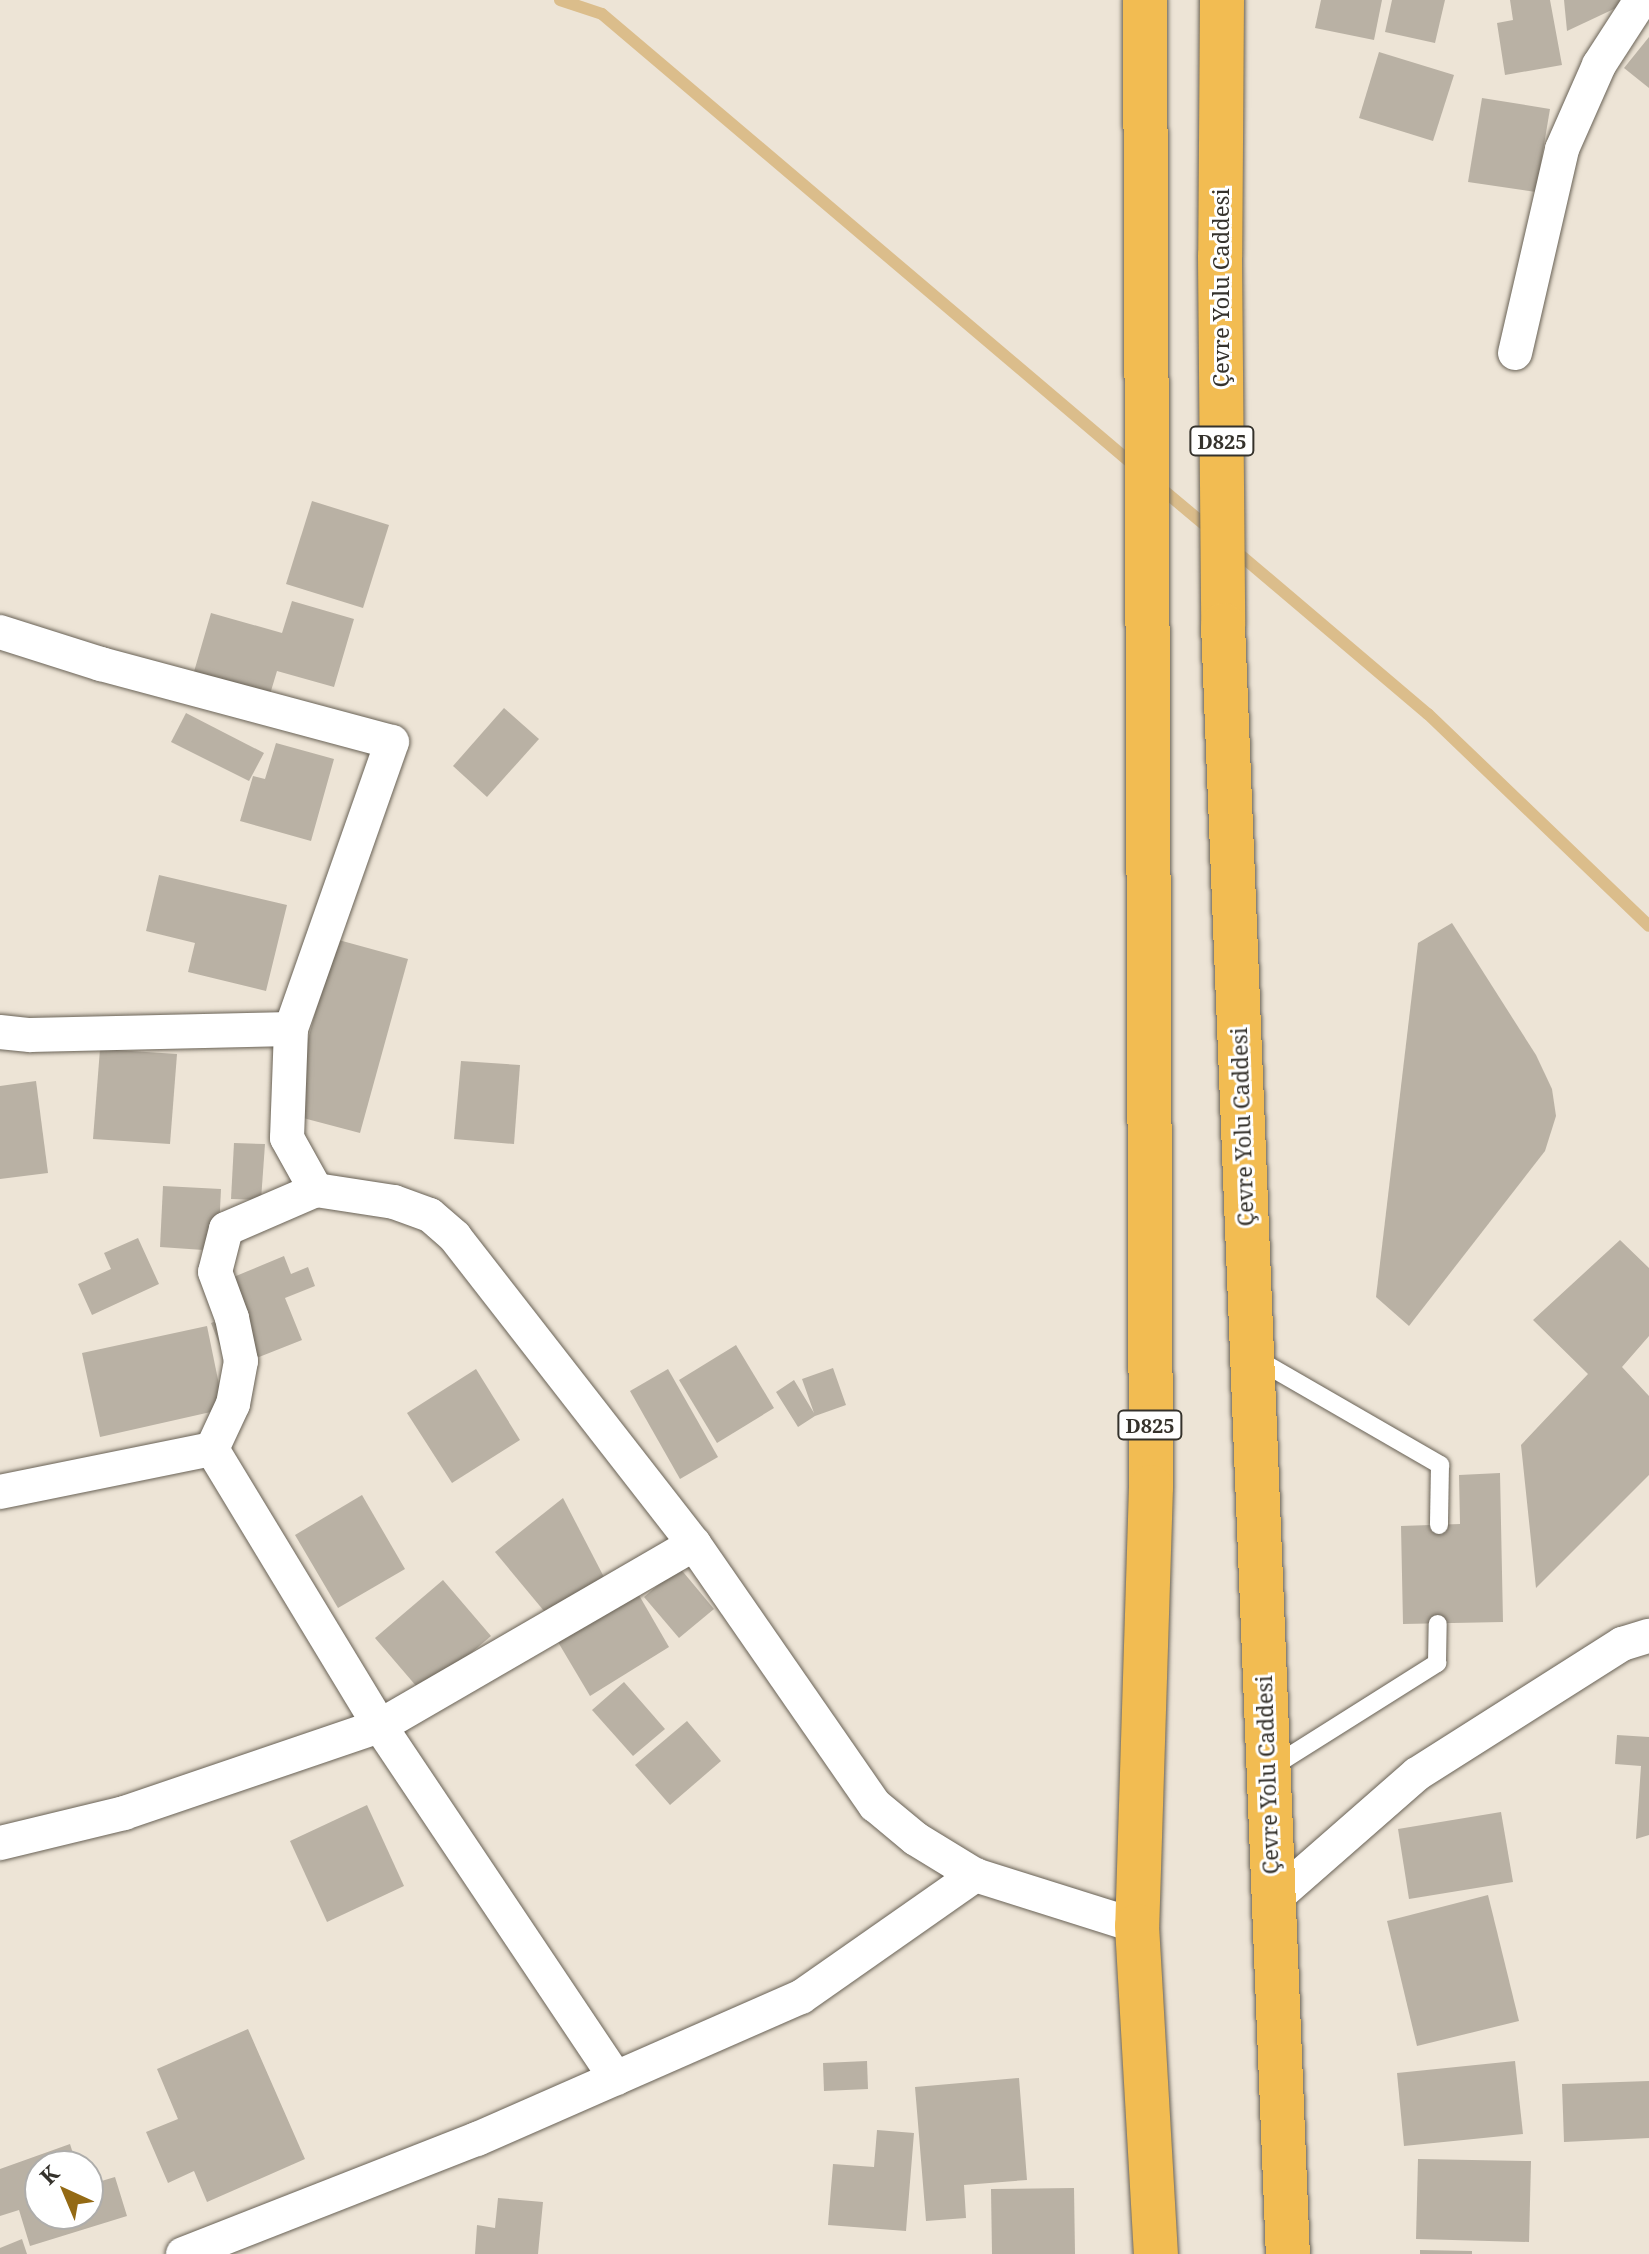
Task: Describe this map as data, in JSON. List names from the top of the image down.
{
  "streets": {
    "highway": ["Çevre Yolu Caddesi", "D825"]
  },
  "north": "top left"
}
